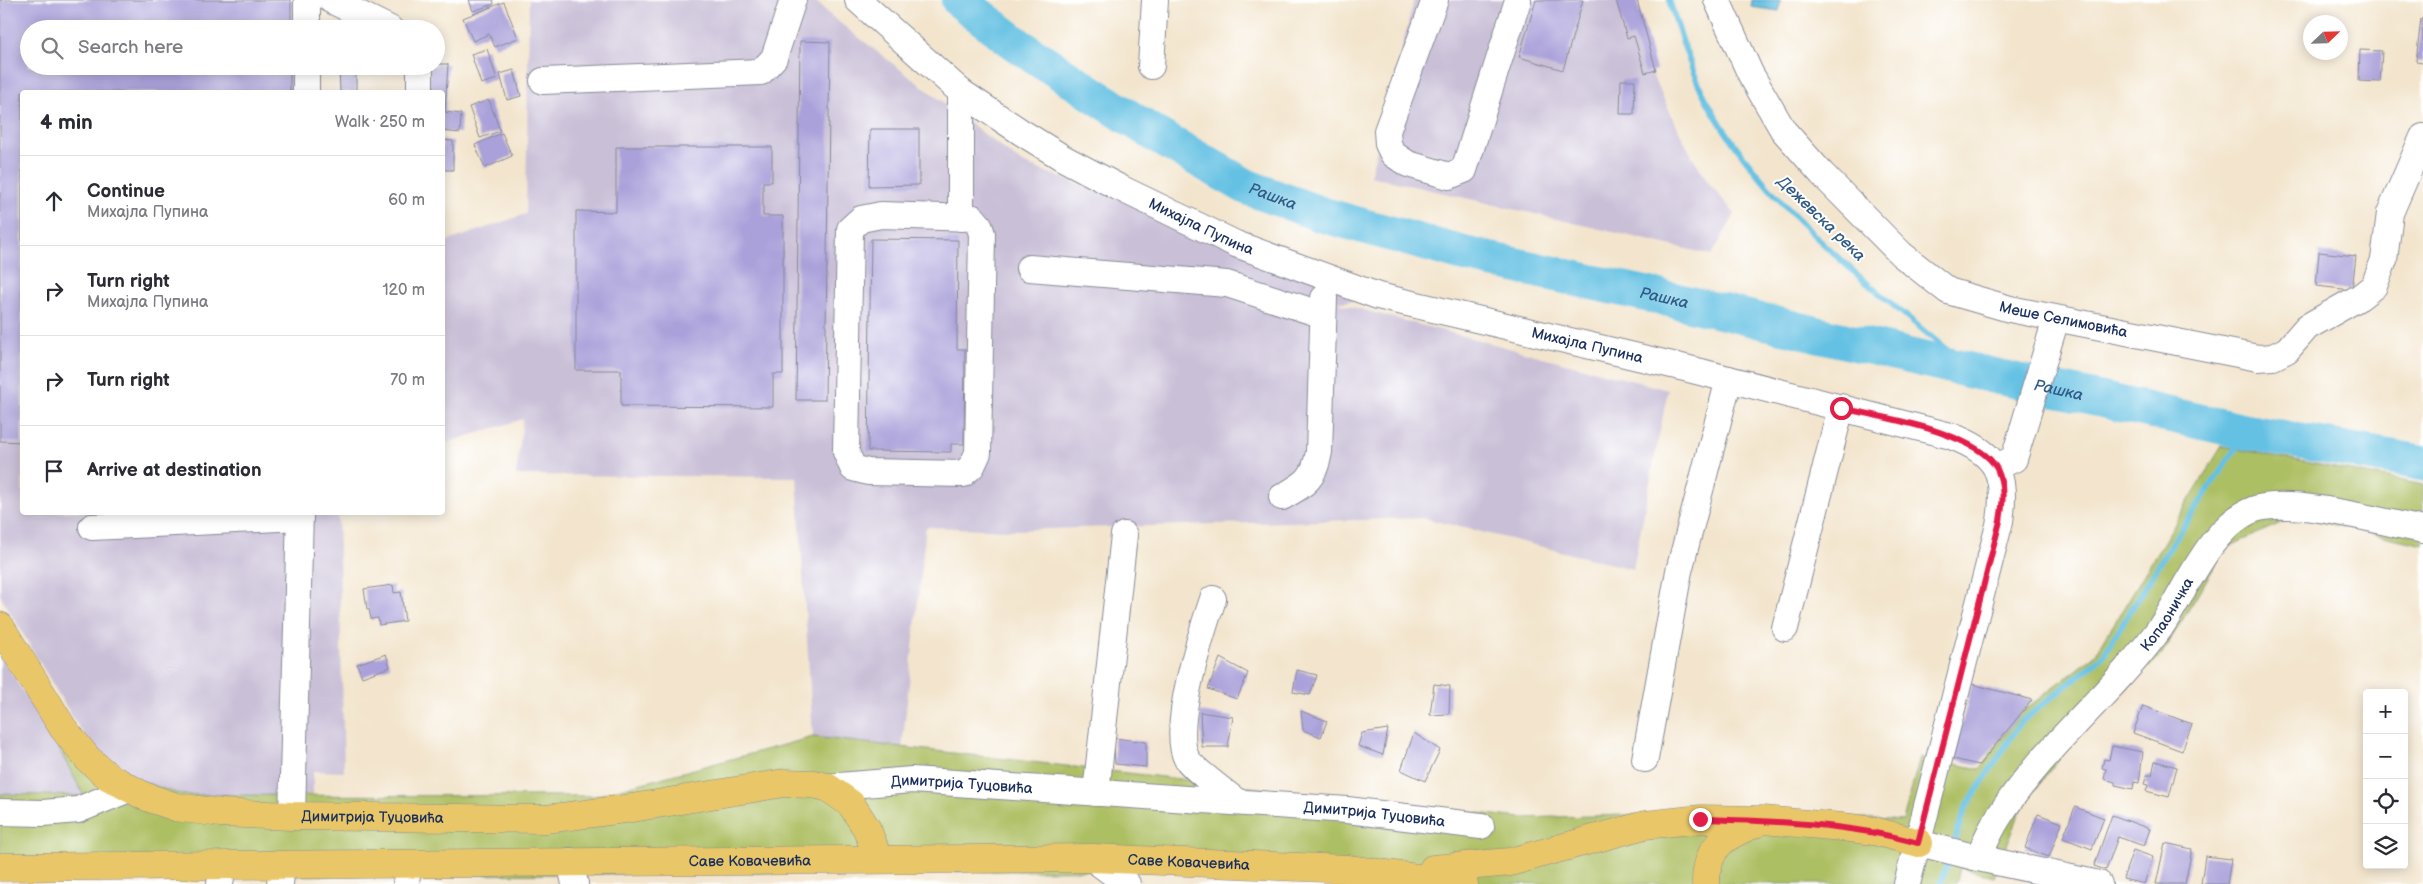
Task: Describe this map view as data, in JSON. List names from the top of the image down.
{
  "streets": {
    "main road": ["Димитрија Туцовића", "Саве Ковачевића"],
    "street": ["Михајла Пупина", "Меше Селимовића", "Копаоничка"]
  },
  "crossings": [
    ["Михајла Пупина", "Копаоничка"],
    ["Димитрија Туцовића", "Саве Ковачевића"]
  ],
  "water": ["Рашка", "Дежевска река"],
  "north": "top right",
  "page": {
    "search": "Search here",
    "heading": ["4 min", "Walk · 250 m"],
    "list": [
      ["Continue", "Михајла Пупина", "60 m"],
      ["Turn right", "Михајла Пупина", "120 m"],
      ["Turn right", "70 m"],
      "Arrive at destination"
    ],
    "map_buttons": ["+", "−"]
  }
}
